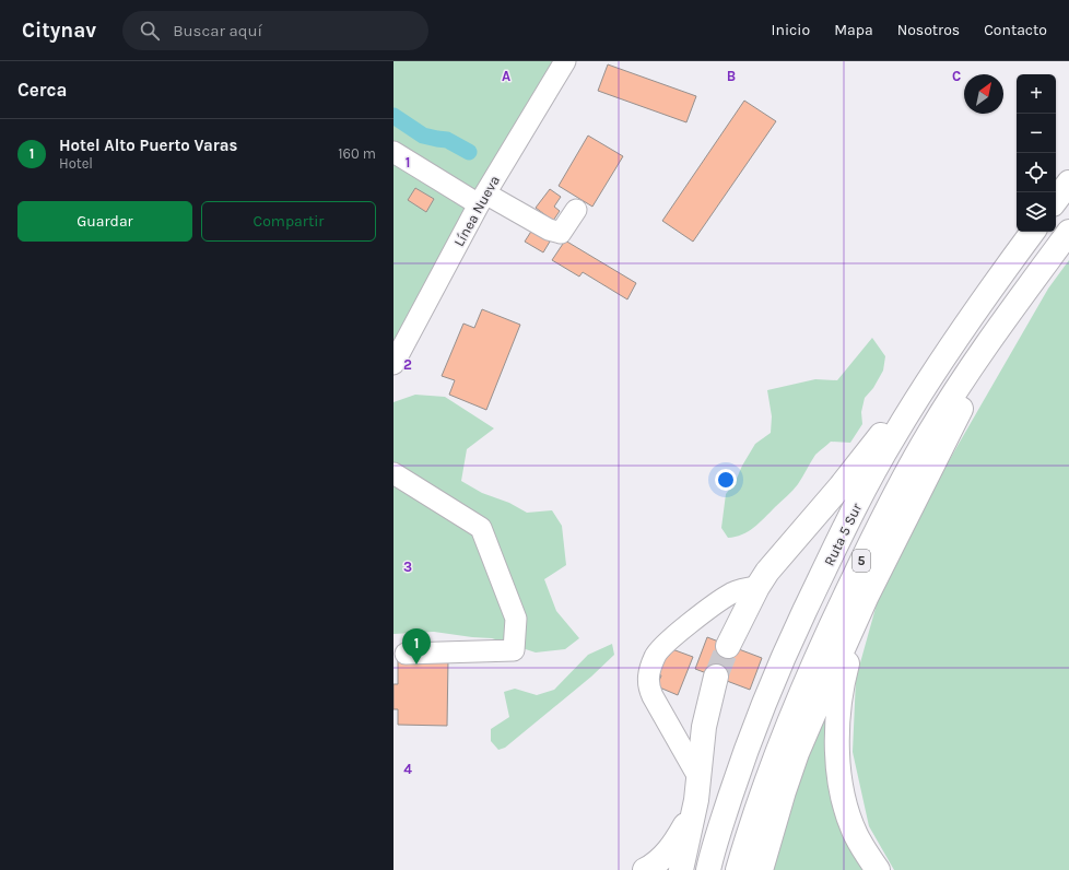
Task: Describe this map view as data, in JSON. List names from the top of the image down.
{
  "streets": {
    "highway": ["Ruta 5 Sur", "5"],
    "street": ["Línea Nueva"]
  },
  "north": "top right",
  "page": {
    "header": "Citynav",
    "search": "Buscar aquí",
    "nav": [
      "Inicio",
      "Mapa",
      "Nosotros",
      "Contacto"
    ],
    "heading": "Cerca",
    "map_buttons": ["+", "−"],
    "list": [
      {
        "mark": "1",
        "name": "Hotel Alto Puerto Varas",
        "note": "Hotel",
        "value": "160 m"
      }
    ],
    "buttons": ["Guardar", "Compartir"],
    "pins": "1"
  },
  "grid": {
    "columns": ["A", "B", "C"],
    "rows": [
      "1",
      "2",
      "3",
      "4"
    ]
  }
}
